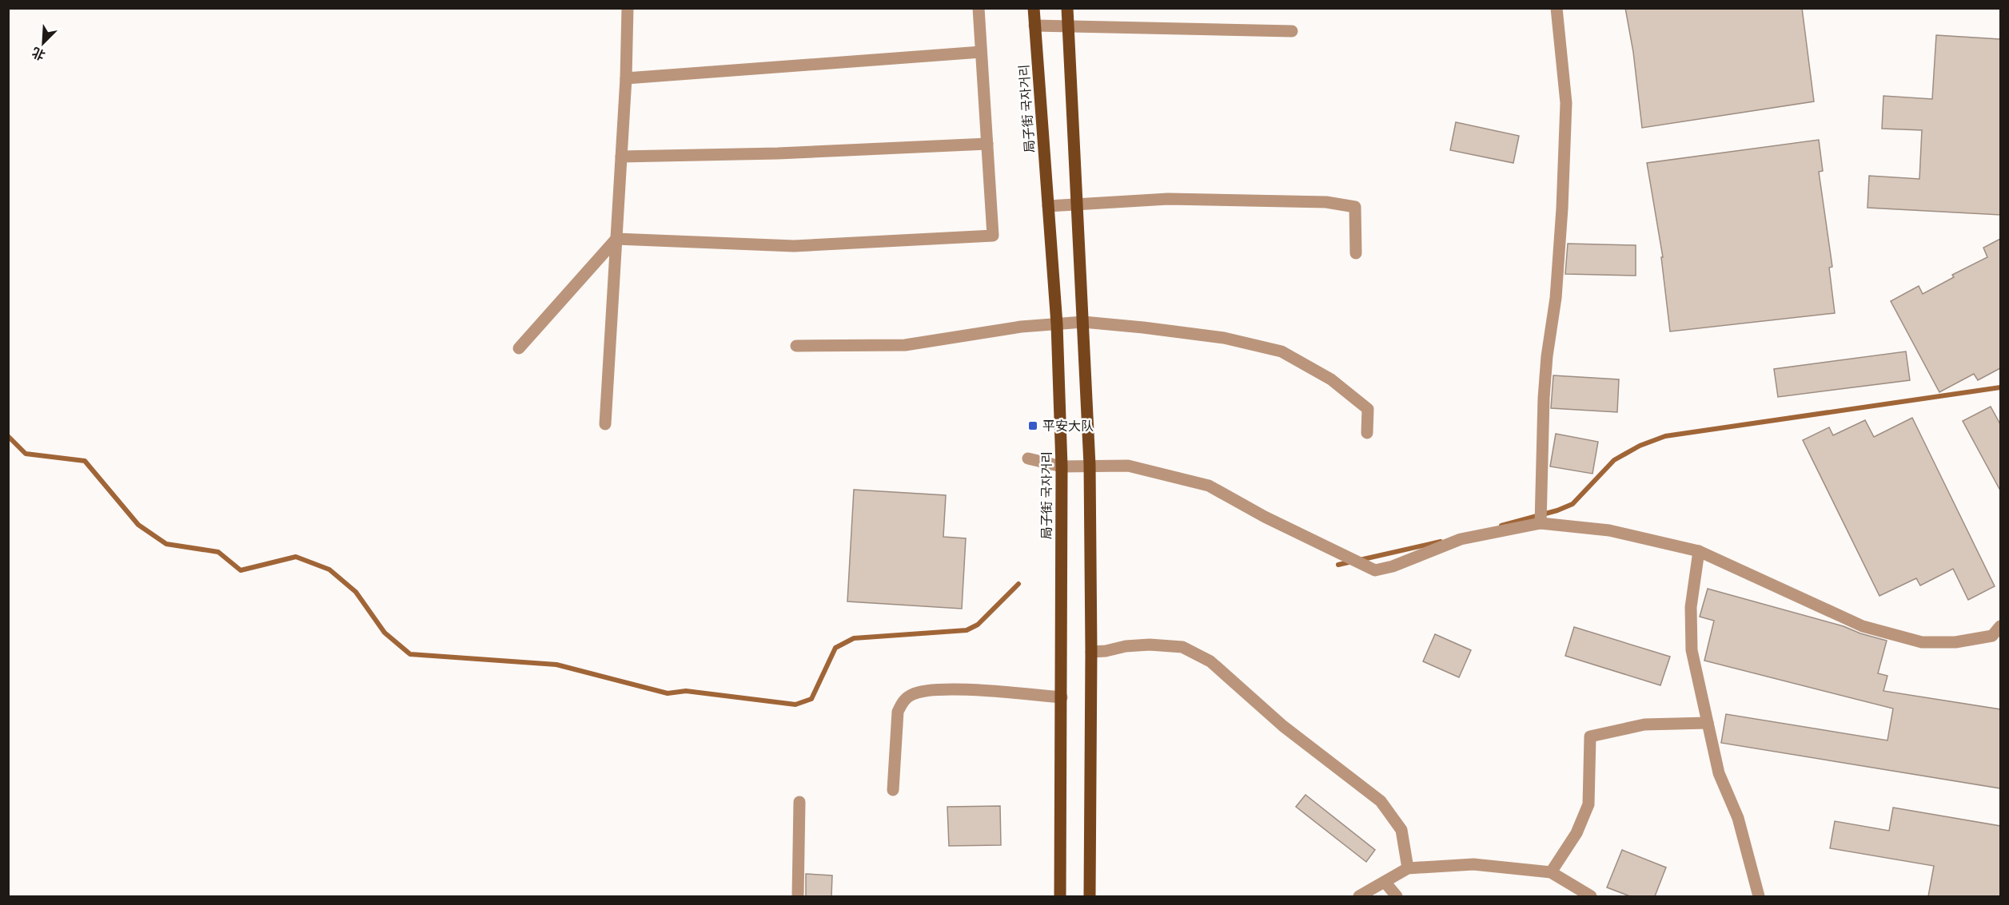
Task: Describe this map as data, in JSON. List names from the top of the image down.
{
  "streets": {
    "main road": ["局子街 국자거리"]
  },
  "places": {
    "transit": ["平安大队"]
  },
  "north": "bottom left"
}
